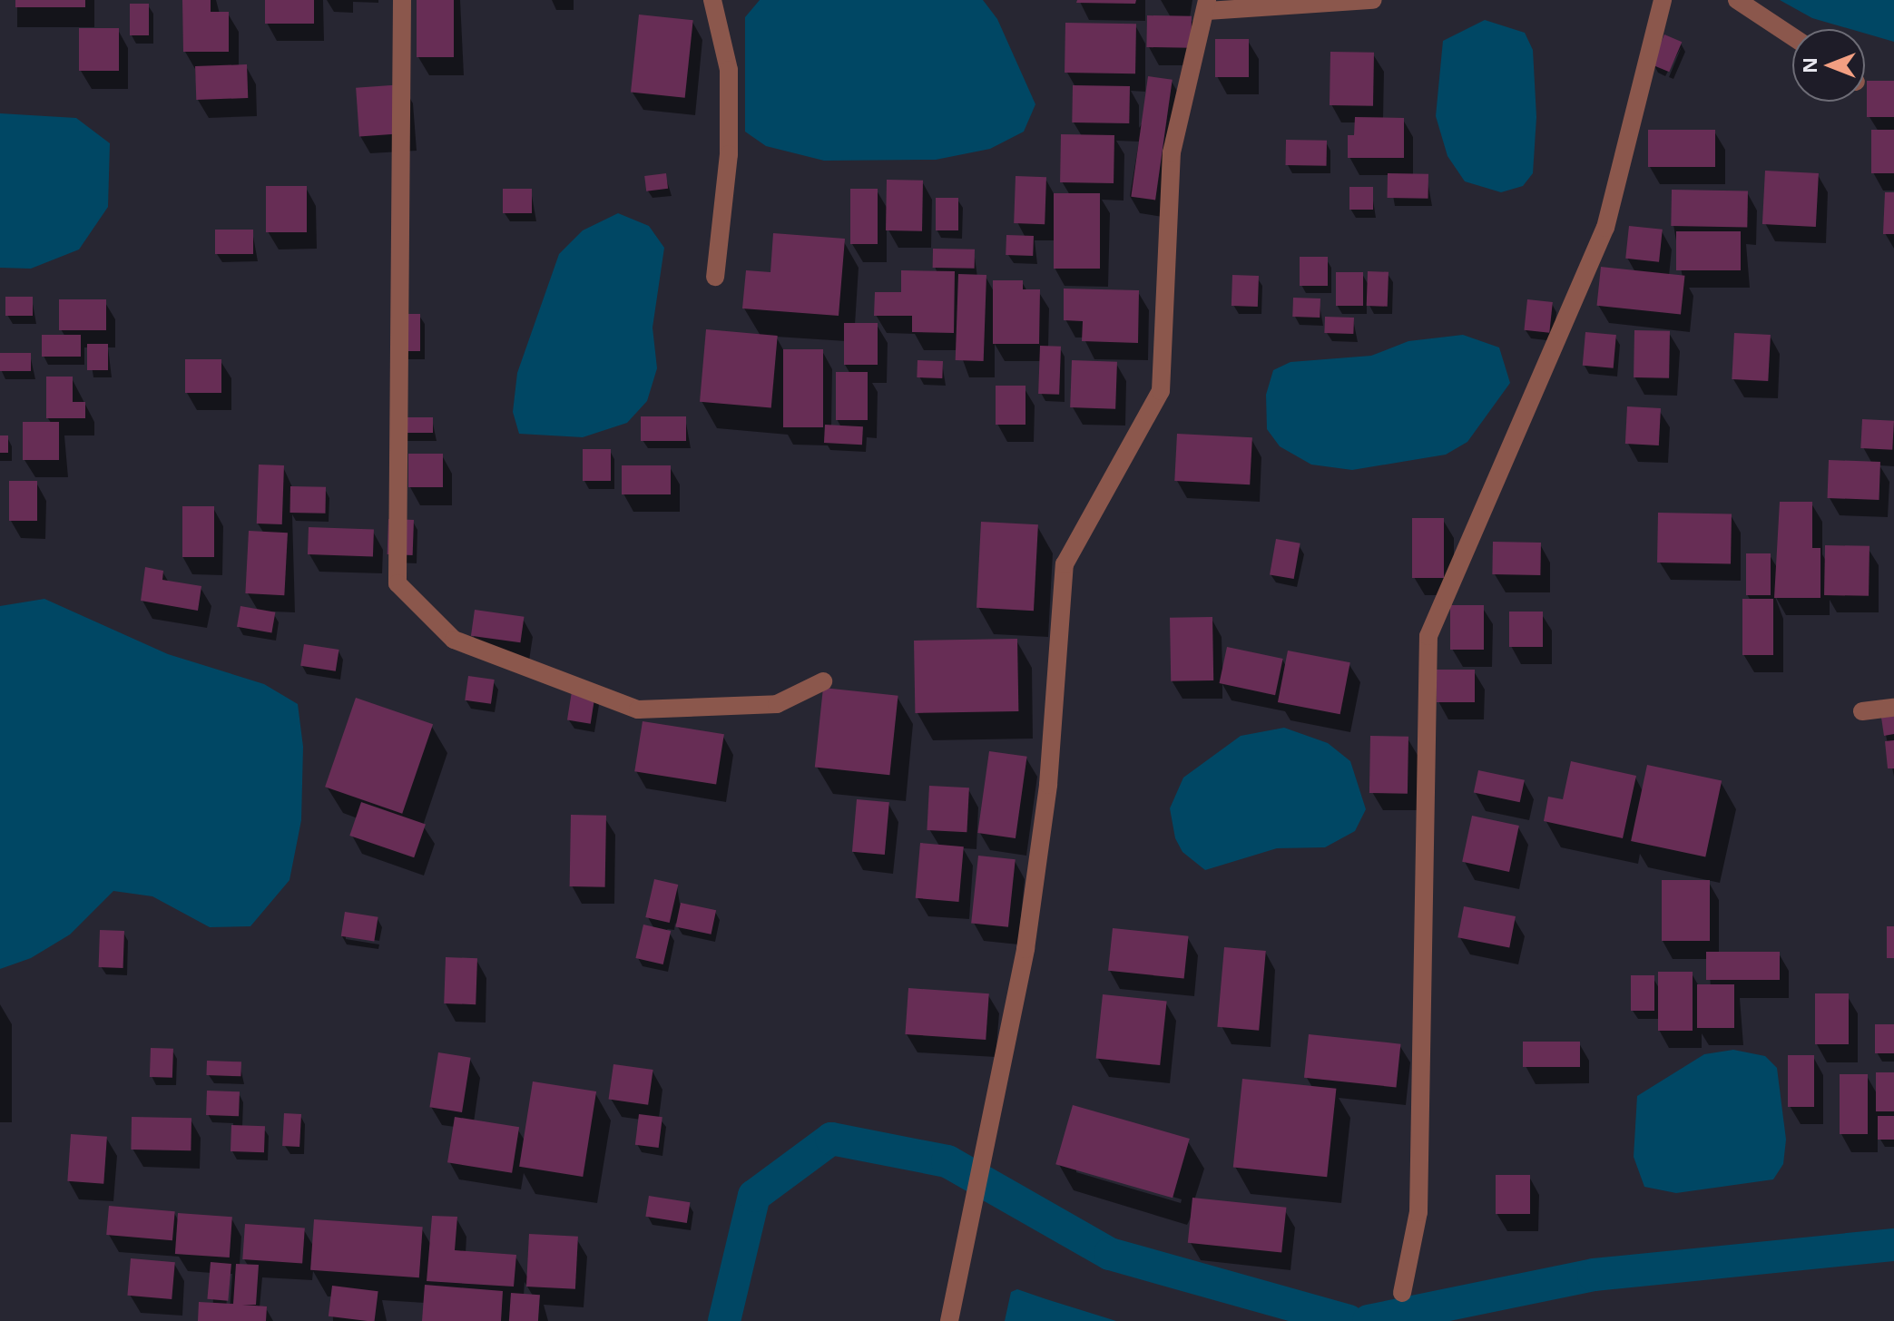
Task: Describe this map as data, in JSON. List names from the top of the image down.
{
  "north": "left"
}
